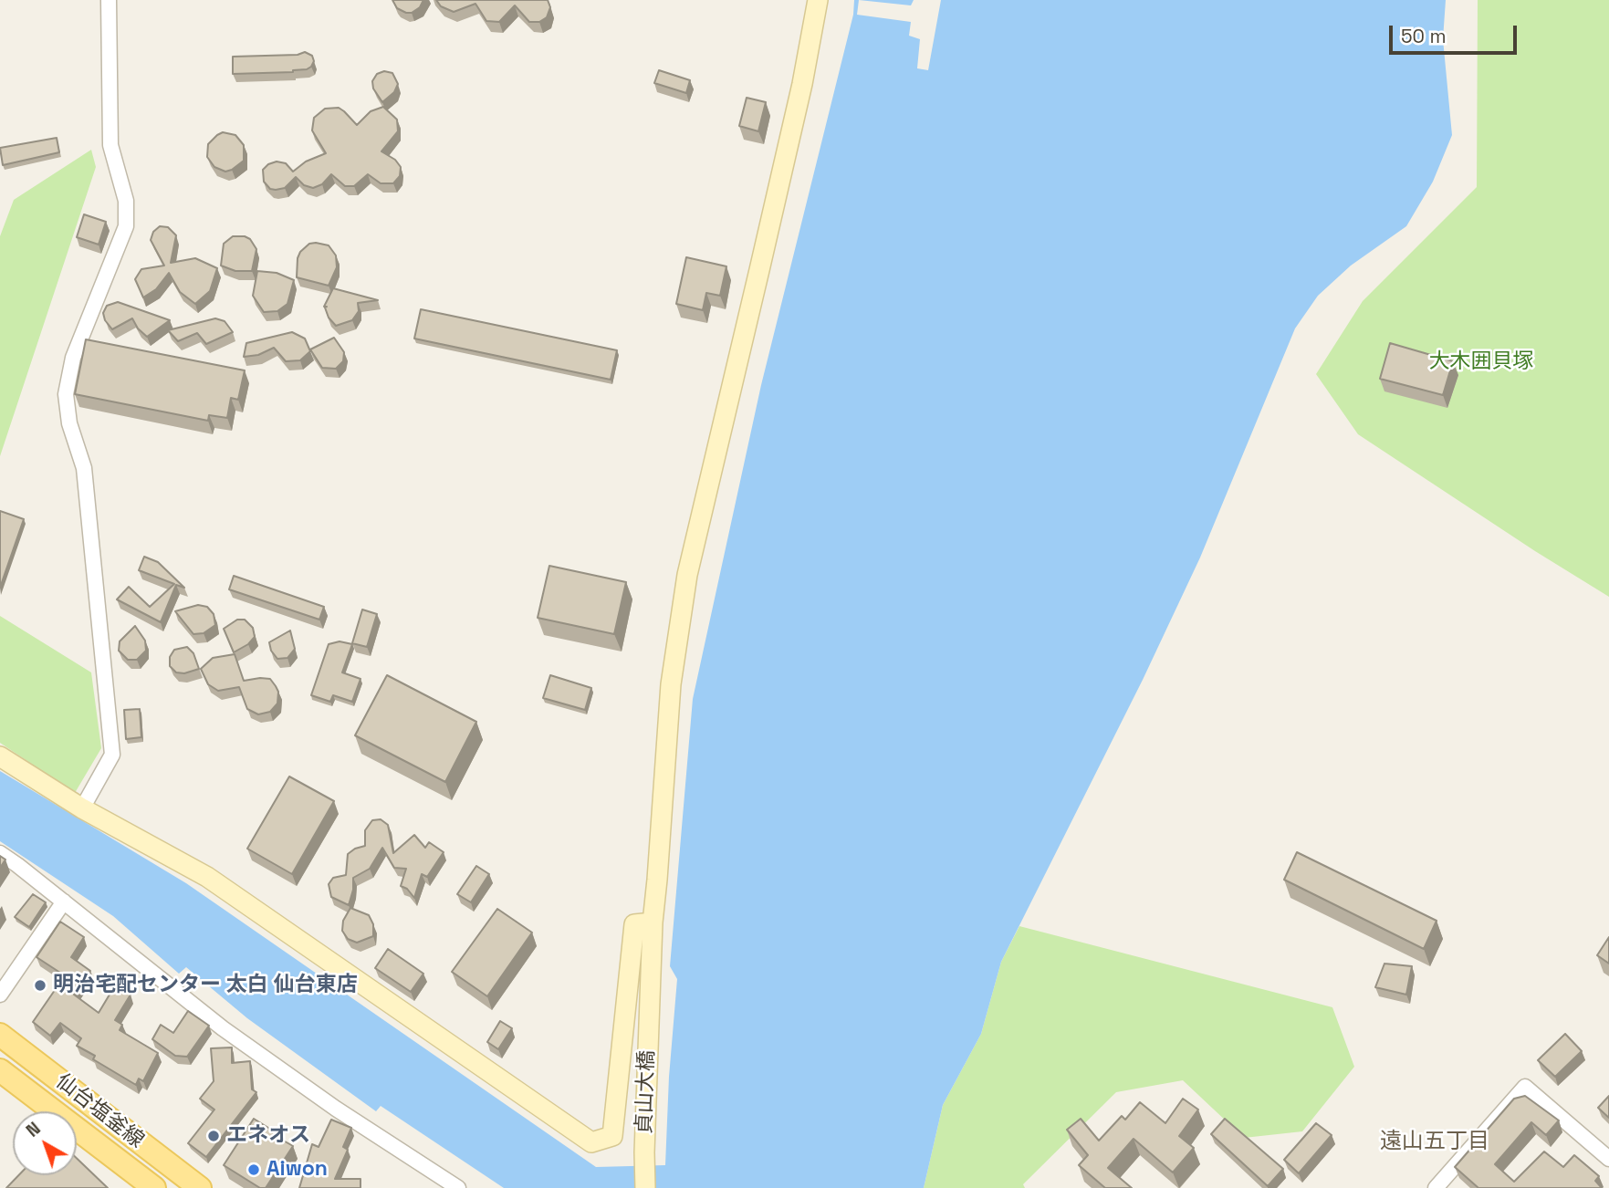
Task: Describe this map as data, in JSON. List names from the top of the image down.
{
  "streets": {
    "main road": ["仙台塩釜線"],
    "street": ["貞山大橋"]
  },
  "districts": ["遠山五丁目"],
  "parks": ["大木囲貝塚"],
  "places": ["明治宅配センター 太白 仙台東店", "エネオス", "Aiwon"],
  "scale_bar": "50 m",
  "north": "top left"
}
